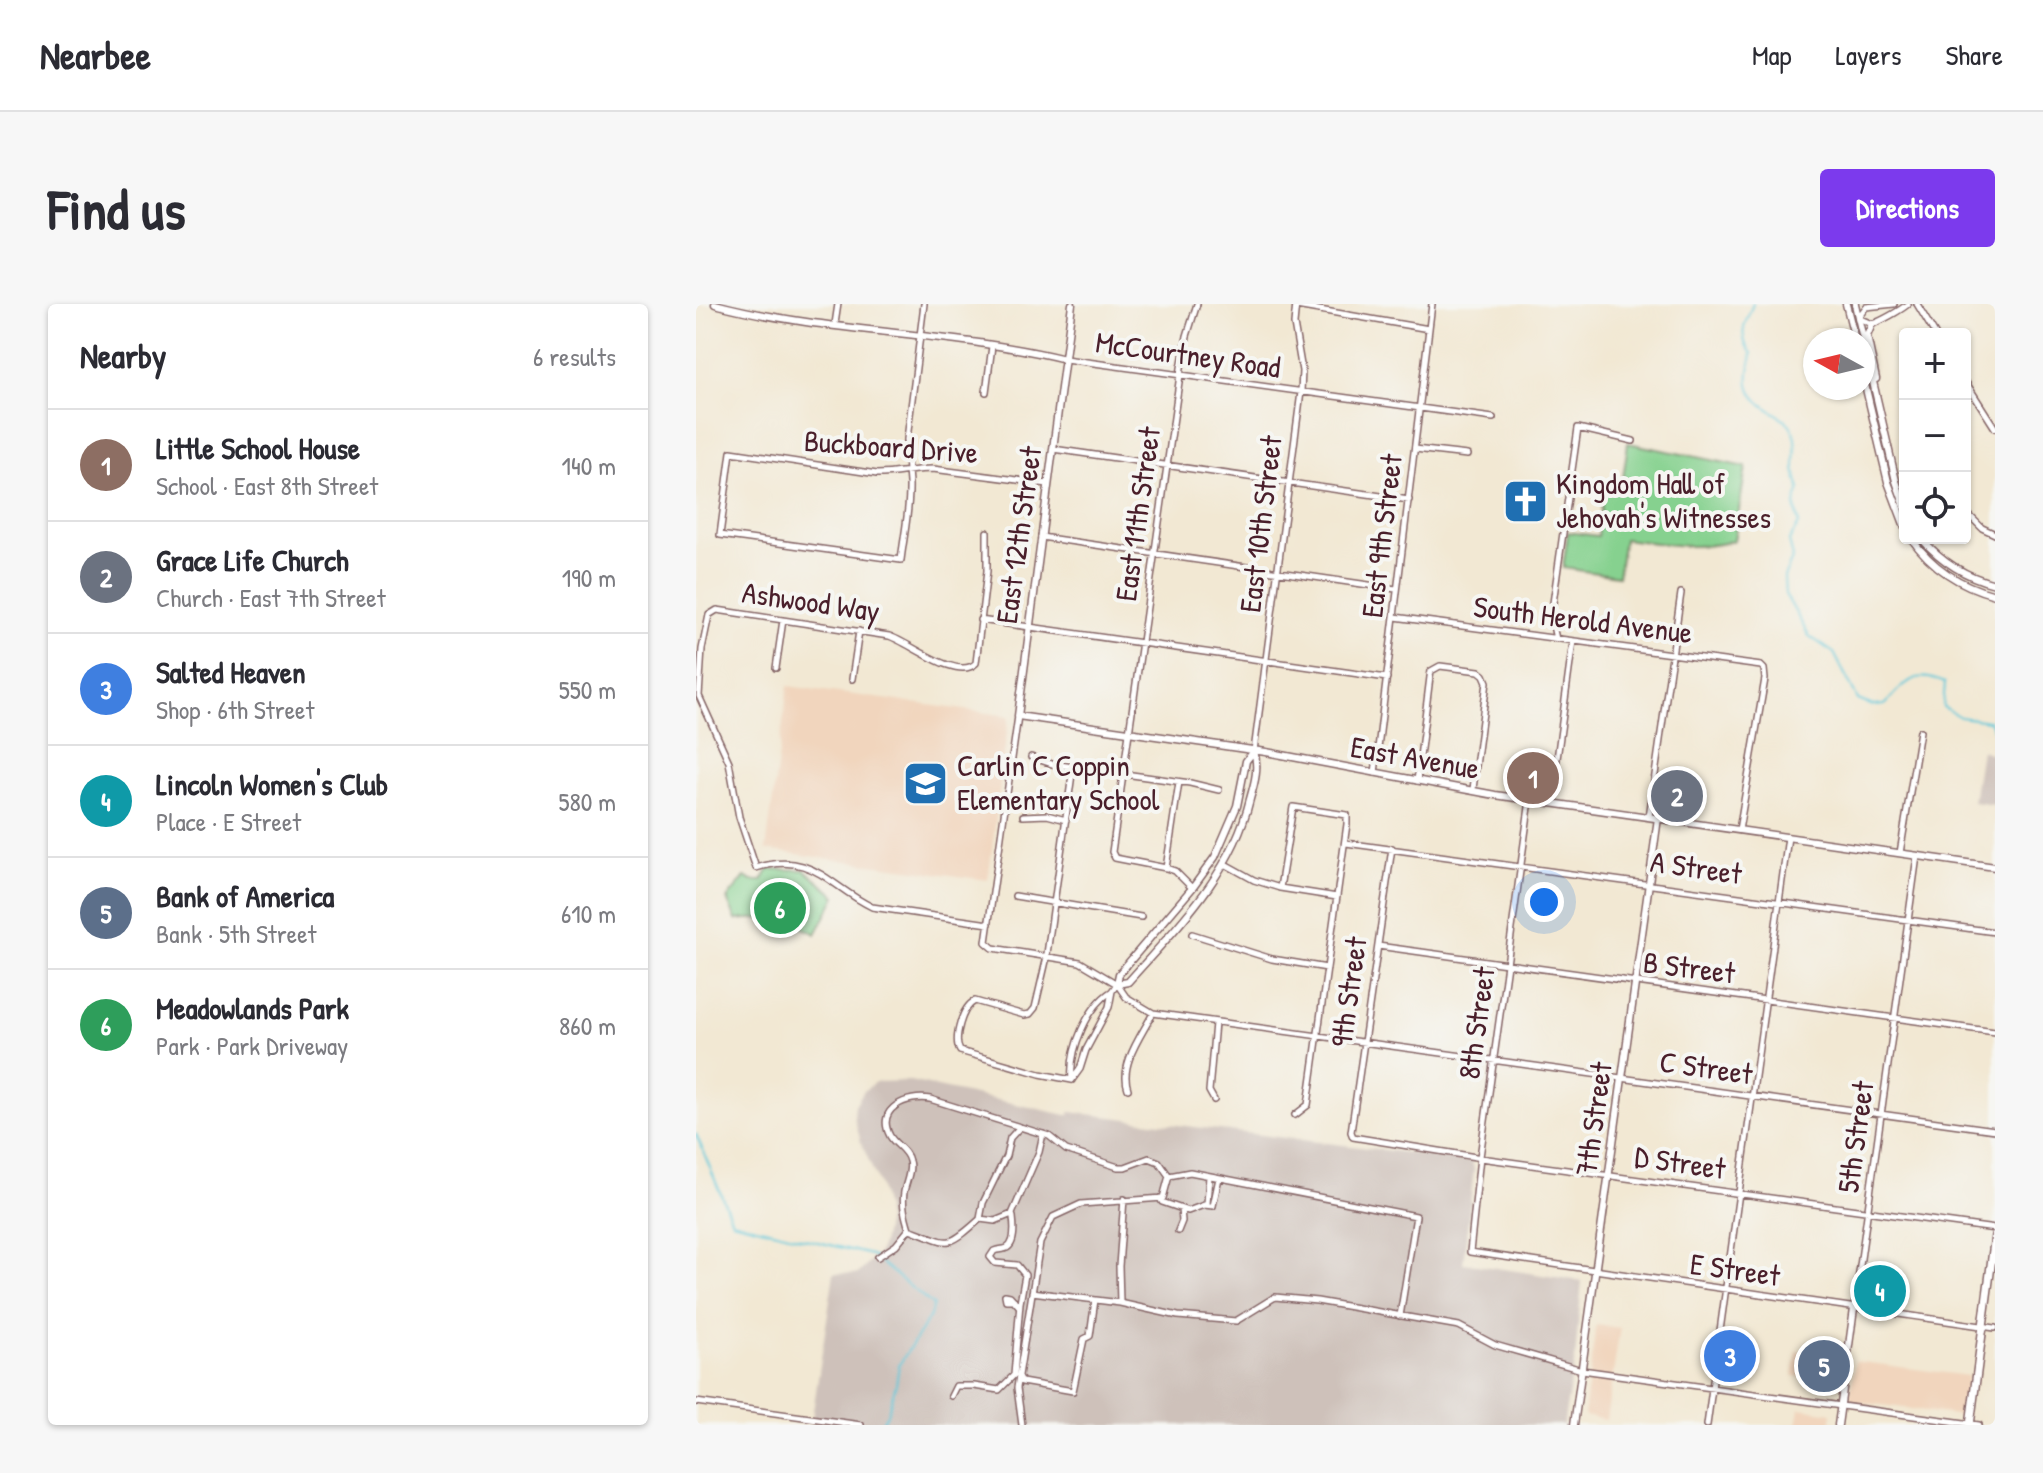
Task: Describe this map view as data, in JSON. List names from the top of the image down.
{
  "streets": {
    "street": [
      "McCourtney Road",
      "Buckboard Drive",
      "East 11th Street",
      "East 10th Street",
      "East 12th Street",
      "East 9th Street",
      "Ashwood Way",
      "South Herold Avenue",
      "East Avenue",
      "A Street",
      "B Street",
      "9th Street",
      "8th Street",
      "C Street",
      "7th Street",
      "5th Street",
      "D Street",
      "E Street"
    ]
  },
  "crossings": [
    ["McCourtney Road", "East 11th Street"],
    ["McCourtney Road", "East 10th Street"],
    ["McCourtney Road", "East 12th Street"],
    ["McCourtney Road", "East 9th Street"],
    ["Buckboard Drive", "East 12th Street"],
    ["East 11th Street", "East Avenue"],
    ["East 10th Street", "East Avenue"],
    ["East 12th Street", "East Avenue"],
    ["East 9th Street", "South Herold Avenue"],
    ["East 9th Street", "East Avenue"],
    ["South Herold Avenue", "East Avenue"],
    ["East Avenue", "8th Street"],
    ["East Avenue", "7th Street"],
    ["East Avenue", "5th Street"],
    ["A Street", "9th Street"],
    ["A Street", "8th Street"],
    ["A Street", "7th Street"],
    ["A Street", "5th Street"],
    ["B Street", "9th Street"],
    ["B Street", "8th Street"],
    ["B Street", "7th Street"],
    ["B Street", "5th Street"],
    ["9th Street", "C Street"],
    ["9th Street", "D Street"],
    ["8th Street", "C Street"],
    ["8th Street", "D Street"],
    ["8th Street", "E Street"],
    ["C Street", "7th Street"],
    ["C Street", "5th Street"],
    ["7th Street", "D Street"],
    ["7th Street", "E Street"],
    ["5th Street", "D Street"],
    ["5th Street", "E Street"]
  ],
  "places": {
    "church": ["Kingdom Hall of Jehovah's Witnesses"],
    "school or university": ["Carlin C Coppin Elementary School"]
  },
  "north": "left",
  "page": {
    "header": "Nearbee",
    "nav": ["Map", "Layers", "Share"],
    "buttons": "Directions",
    "title": "Find us",
    "heading": ["Nearby", "6 results"],
    "map_buttons": ["+", "−"],
    "list": [
      {
        "mark": "1",
        "name": "Little School House",
        "note": "School · East 8th Street",
        "value": "140 m"
      },
      {
        "mark": "2",
        "name": "Grace Life Church",
        "note": "Church · East 7th Street",
        "value": "190 m"
      },
      {
        "mark": "3",
        "name": "Salted Heaven",
        "note": "Shop · 6th Street",
        "value": "550 m"
      },
      {
        "mark": "4",
        "name": "Lincoln Women's Club",
        "note": "Place · E Street",
        "value": "580 m"
      },
      {
        "mark": "5",
        "name": "Bank of America",
        "note": "Bank · 5th Street",
        "value": "610 m"
      },
      {
        "mark": "6",
        "name": "Meadowlands Park",
        "note": "Park · Park Driveway",
        "value": "860 m"
      }
    ],
    "pins": [
      "1",
      "2",
      "6",
      "4",
      "3",
      "5"
    ]
  }
}
